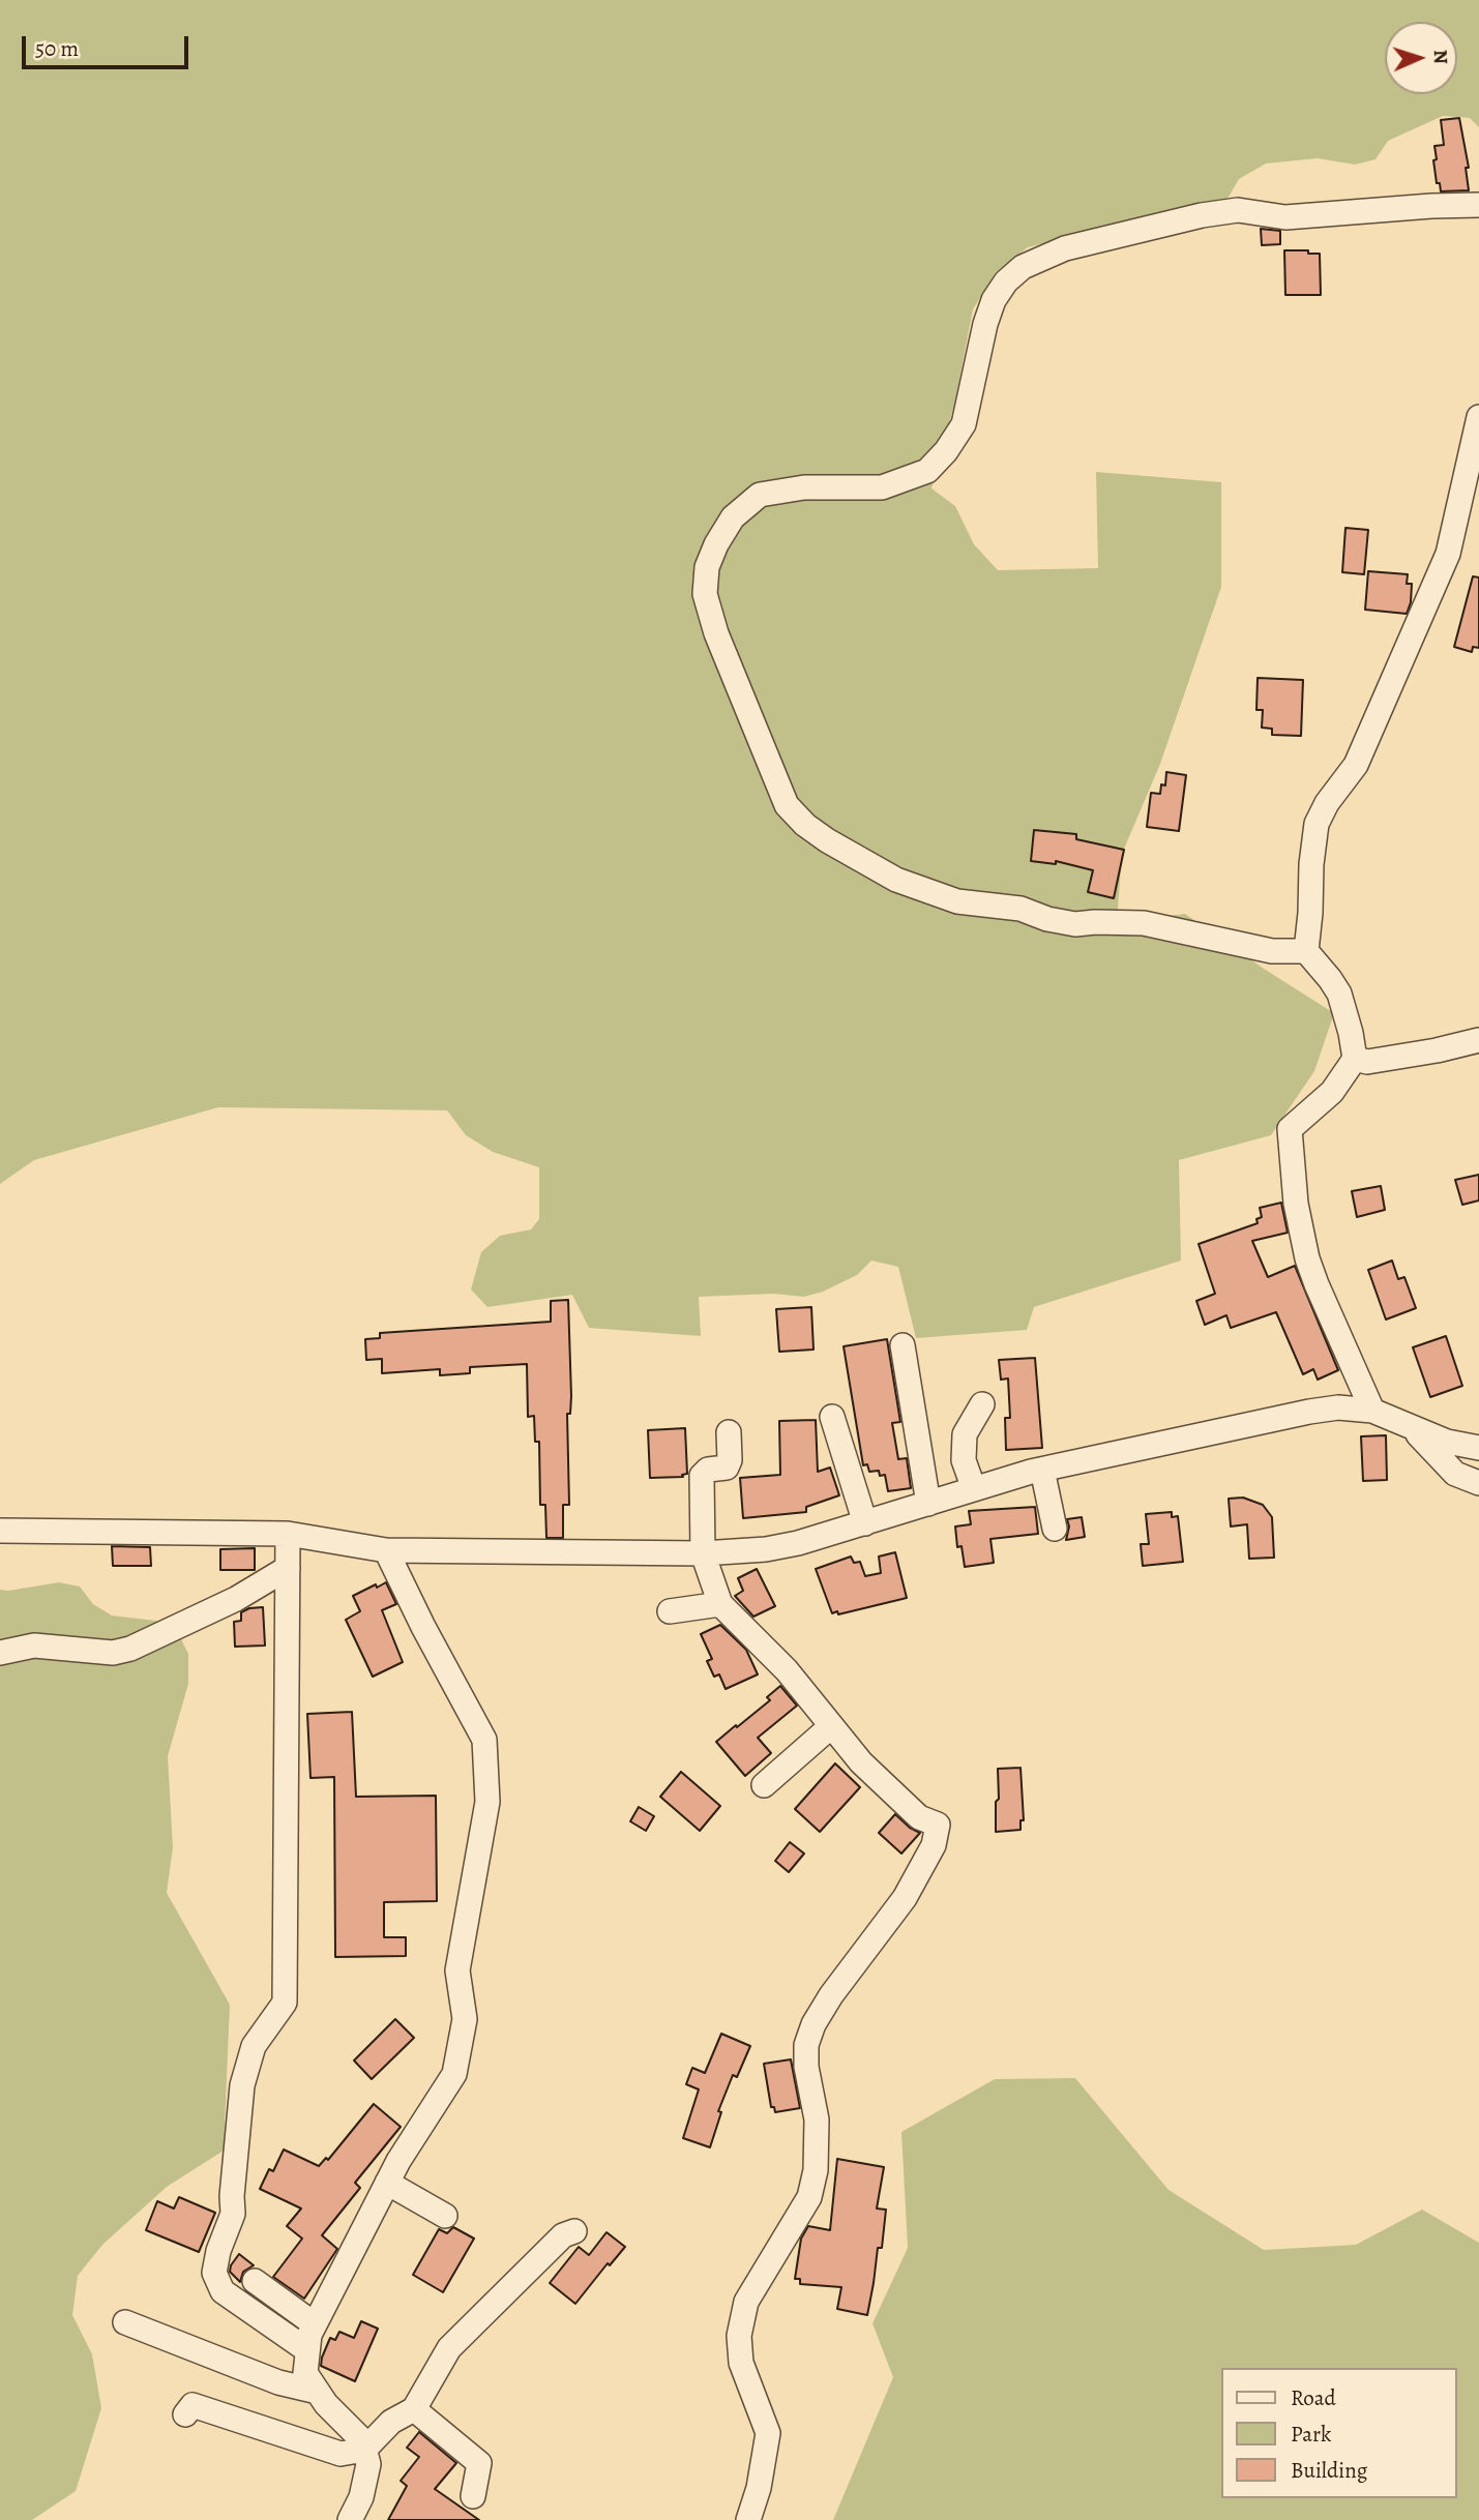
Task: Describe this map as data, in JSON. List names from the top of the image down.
{
  "legend": ["Road", "Park", "Building"],
  "scale_bar": "50 m",
  "north": "right"
}
